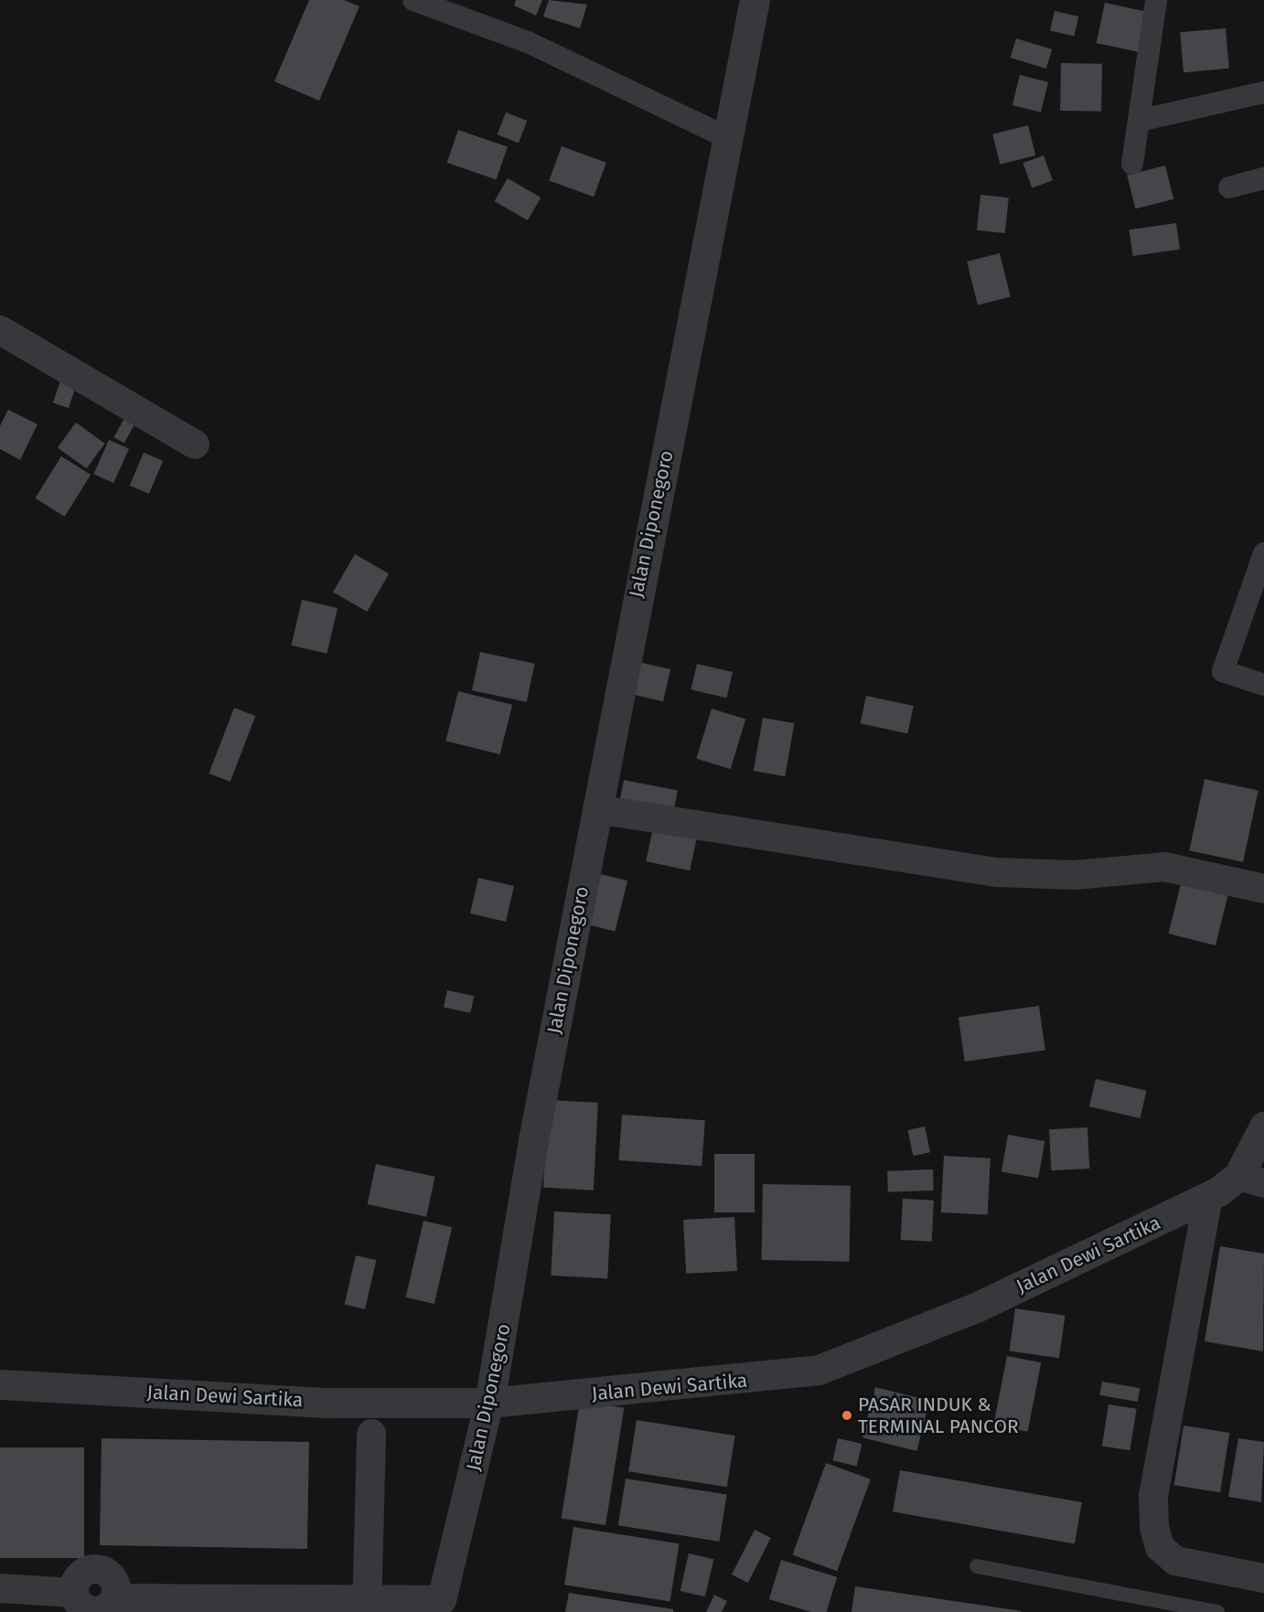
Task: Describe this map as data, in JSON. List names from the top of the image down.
{
  "streets": {
    "street": ["Jalan Diponegoro", "Jalan Dewi Sartika"]
  },
  "crossings": [
    ["Jalan Diponegoro", "Jalan Dewi Sartika"]
  ],
  "places": ["PASAR INDUK & TERMINAL PANCOR"]
}
